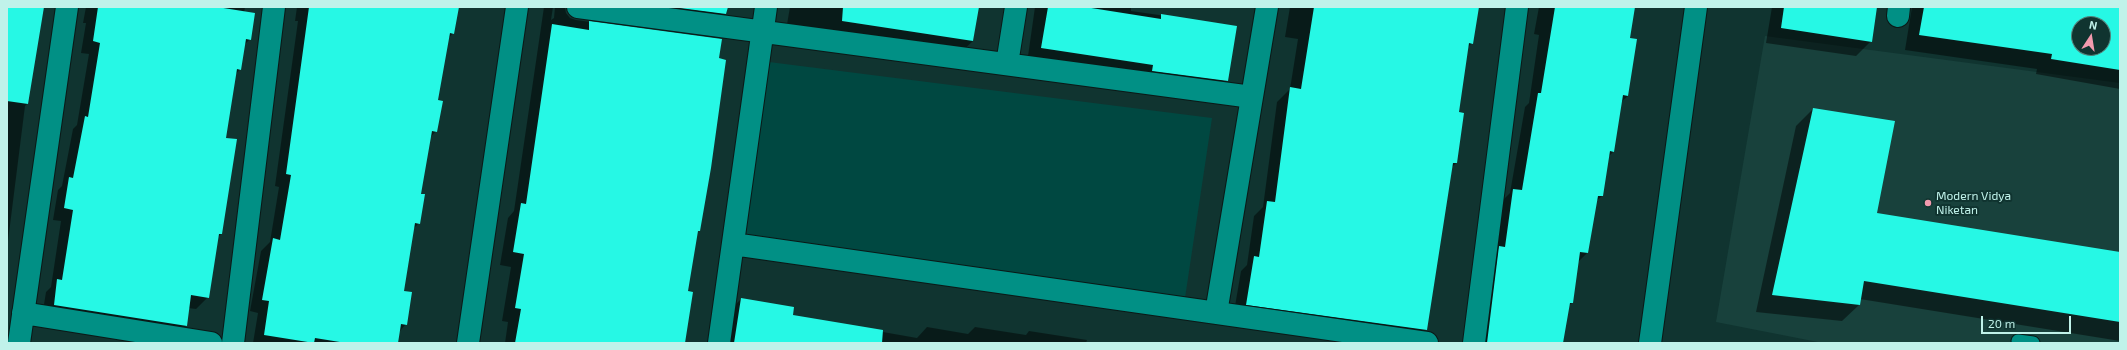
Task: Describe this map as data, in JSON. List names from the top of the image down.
{
  "places": ["Modern Vidya Niketan"],
  "scale_bar": "20 m",
  "north": "top"
}
